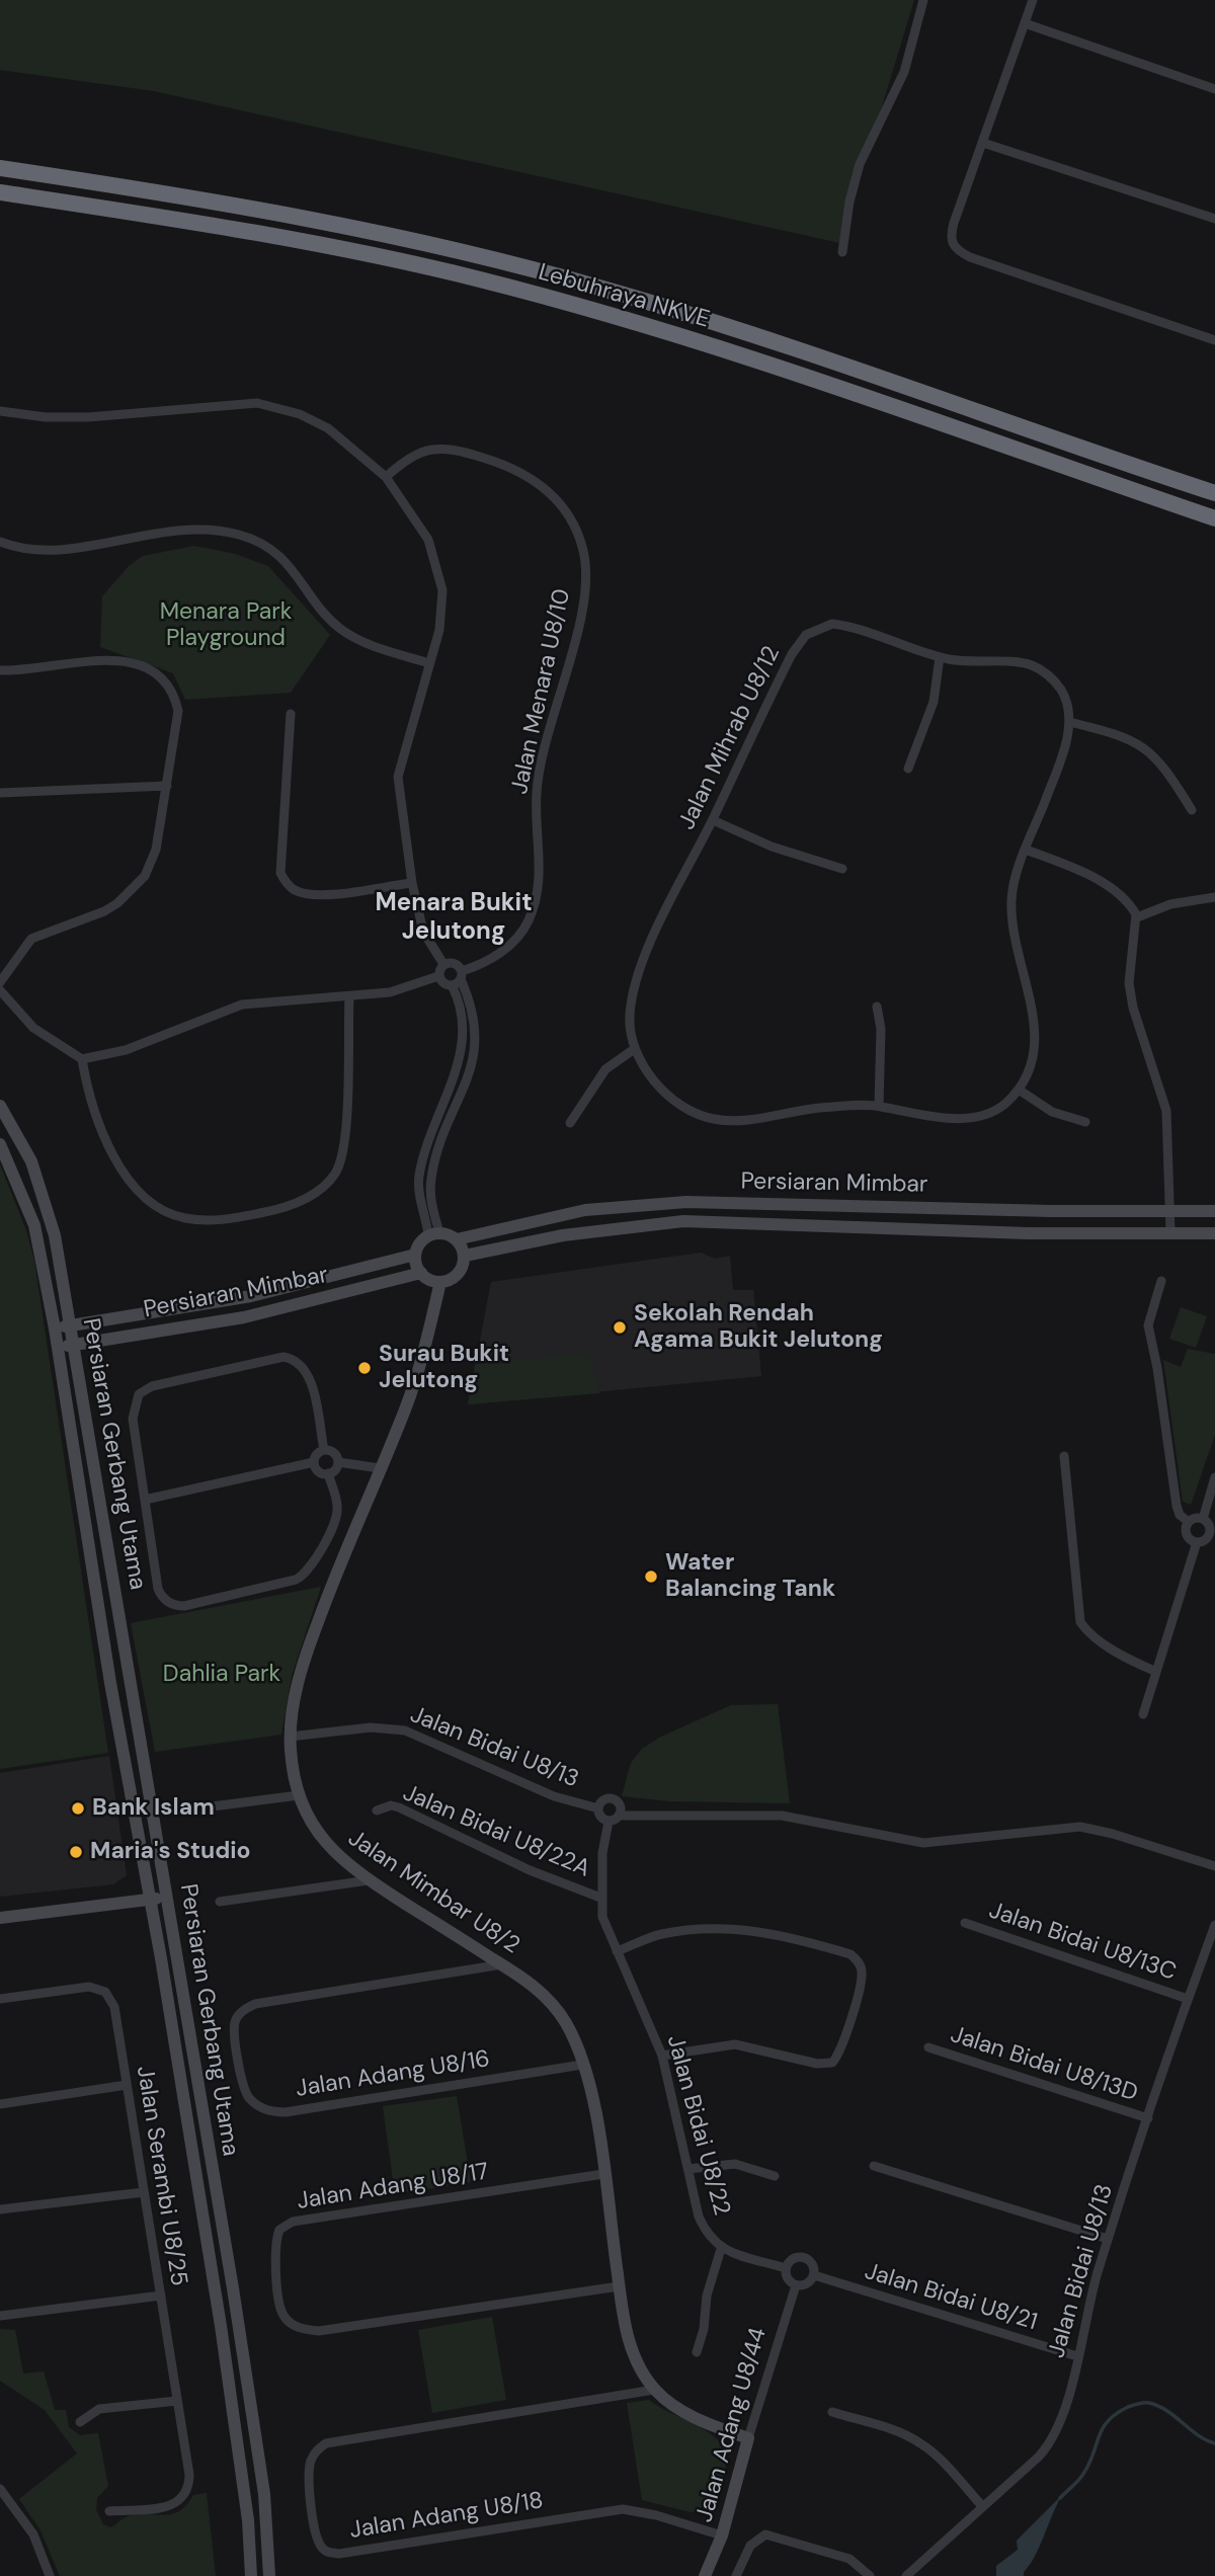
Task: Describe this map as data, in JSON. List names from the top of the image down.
{
  "streets": {
    "highway": ["Lebuhraya NKVE"],
    "street": [
      "Jalan Menara U8/10",
      "Jalan Mihrab U8/12",
      "Persiaran Mimbar",
      "Persiaran Gerbang Utama",
      "Jalan Bidai U8/13",
      "Jalan Bidai U8/22A",
      "Jalan Mimbar U8/2",
      "Jalan Bidai U8/13C",
      "Jalan Bidai U8/13D",
      "Jalan Adang U8/16",
      "Jalan Bidai U8/22",
      "Jalan Serambi U8/25",
      "Jalan Adang U8/17",
      "Jalan Bidai U8/21",
      "Jalan Adang U8/44",
      "Jalan Adang U8/18"
    ]
  },
  "crossings": [
    ["Persiaran Mimbar", "Persiaran Gerbang Utama"],
    ["Persiaran Mimbar", "Jalan Mimbar U8/2"],
    ["Jalan Bidai U8/13", "Jalan Mimbar U8/2"],
    ["Jalan Bidai U8/13", "Jalan Bidai U8/13C"],
    ["Jalan Bidai U8/13", "Jalan Bidai U8/13D"],
    ["Jalan Bidai U8/13", "Jalan Bidai U8/22"],
    ["Jalan Bidai U8/13", "Jalan Bidai U8/21"],
    ["Jalan Bidai U8/22A", "Jalan Bidai U8/22"],
    ["Jalan Mimbar U8/2", "Jalan Adang U8/16"],
    ["Jalan Mimbar U8/2", "Jalan Adang U8/17"],
    ["Jalan Mimbar U8/2", "Jalan Adang U8/44"],
    ["Jalan Mimbar U8/2", "Jalan Adang U8/18"],
    ["Jalan Bidai U8/22", "Jalan Bidai U8/21"],
    ["Jalan Bidai U8/22", "Jalan Adang U8/44"],
    ["Jalan Bidai U8/21", "Jalan Adang U8/44"],
    ["Jalan Adang U8/44", "Jalan Adang U8/18"]
  ],
  "districts": ["Menara Bukit Jelutong"],
  "parks": ["Menara Park Playground", "Dahlia Park"],
  "places": [
    "Sekolah Rendah Agama Bukit Jelutong",
    "Surau Bukit Jelutong",
    "Water Balancing Tank",
    "Bank Islam",
    "Maria's Studio"
  ]
}
